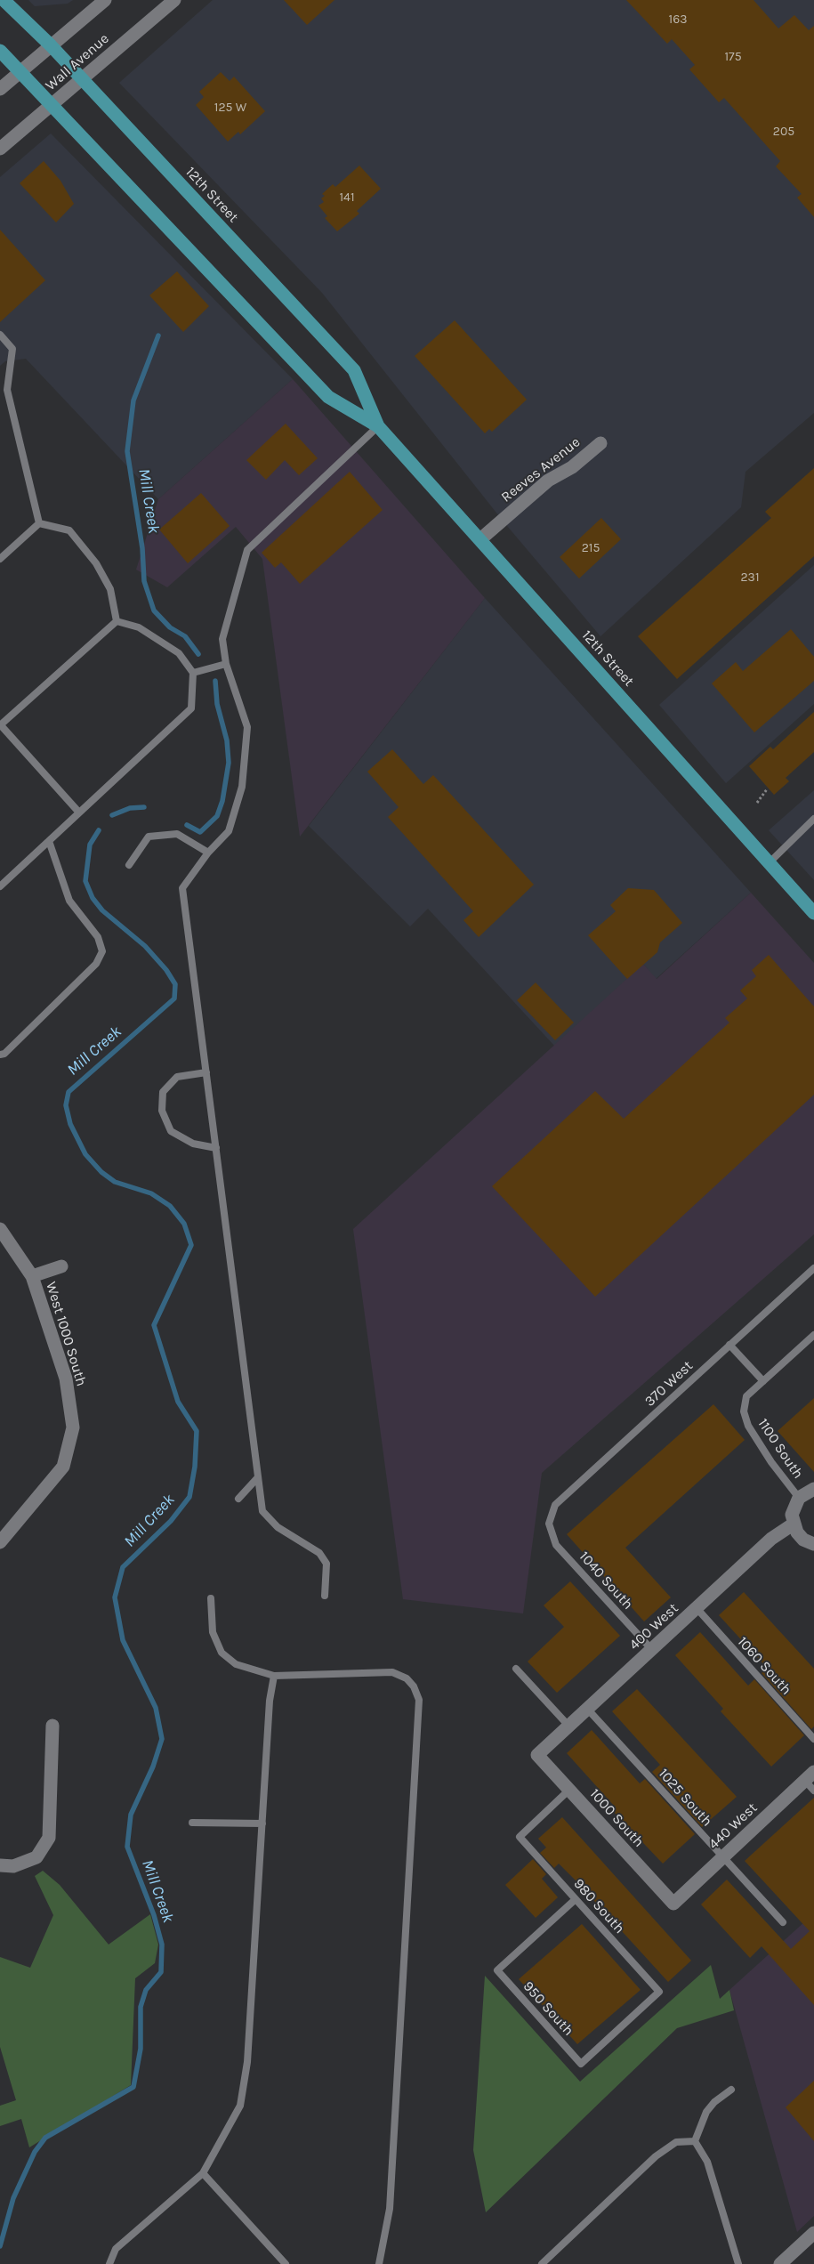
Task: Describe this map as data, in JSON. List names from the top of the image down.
{
  "streets": {
    "main road": ["12th Street"],
    "street": [
      "Wall Avenue",
      "Reeves Avenue",
      "West 1000 South",
      "400 West",
      "1000 South",
      "440 West"
    ],
    "lane": [
      "370 West",
      "1100 South",
      "1040 South",
      "1060 South",
      "1025 South",
      "980 South",
      "950 South"
    ]
  },
  "crossings": [
    ["Wall Avenue", "12th Street"],
    ["12th Street", "Reeves Avenue"],
    ["370 West", "1040 South"],
    ["1040 South", "400 West"],
    ["400 West", "1060 South"],
    ["400 West", "1025 South"],
    ["400 West", "1000 South"],
    ["1025 South", "440 West"],
    ["1000 South", "440 West"],
    ["1000 South", "980 South"],
    ["980 South", "950 South"]
  ],
  "water": ["Mill Creek"],
  "house_numbers": [
    "163",
    "175",
    "125 W",
    "205",
    "141",
    "215",
    "231"
  ]
}
